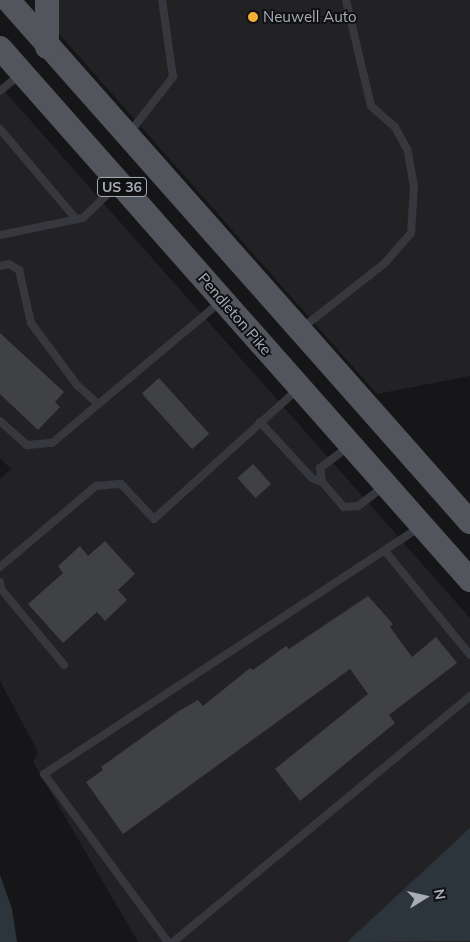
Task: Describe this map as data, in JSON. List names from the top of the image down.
{
  "streets": {
    "main road": ["US 36", "Pendleton Pike"]
  },
  "places": ["Neuwell Auto"],
  "north": "right"
}
